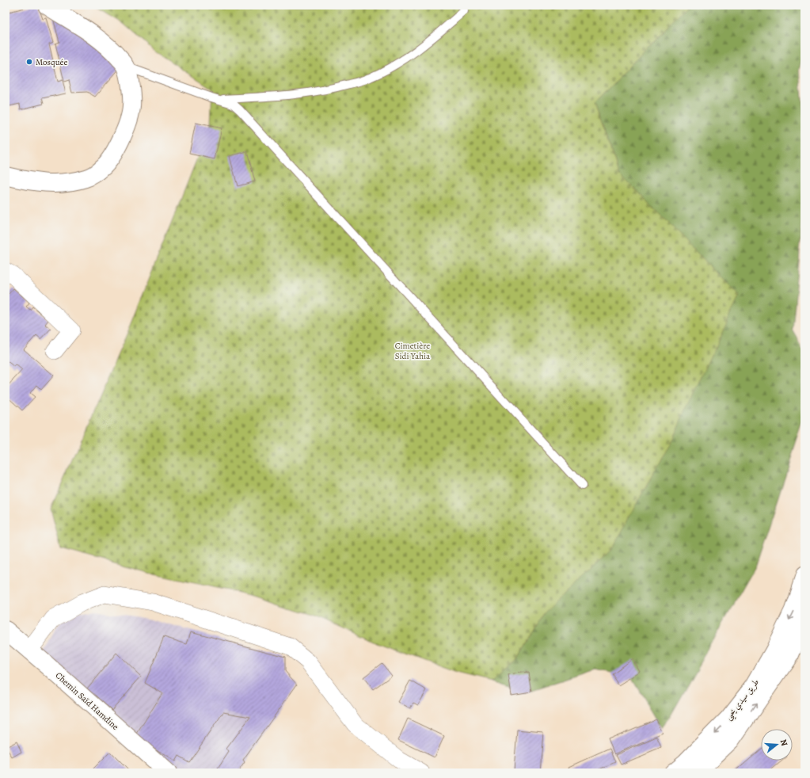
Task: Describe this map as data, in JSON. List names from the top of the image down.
{
  "streets": {
    "main road": ["طريق سيدي يحيى", "Chemin Saïd Hamdine"]
  },
  "parks": ["Cimetière Sidi Yahia"],
  "places": ["Mosquée"],
  "north": "right"
}
